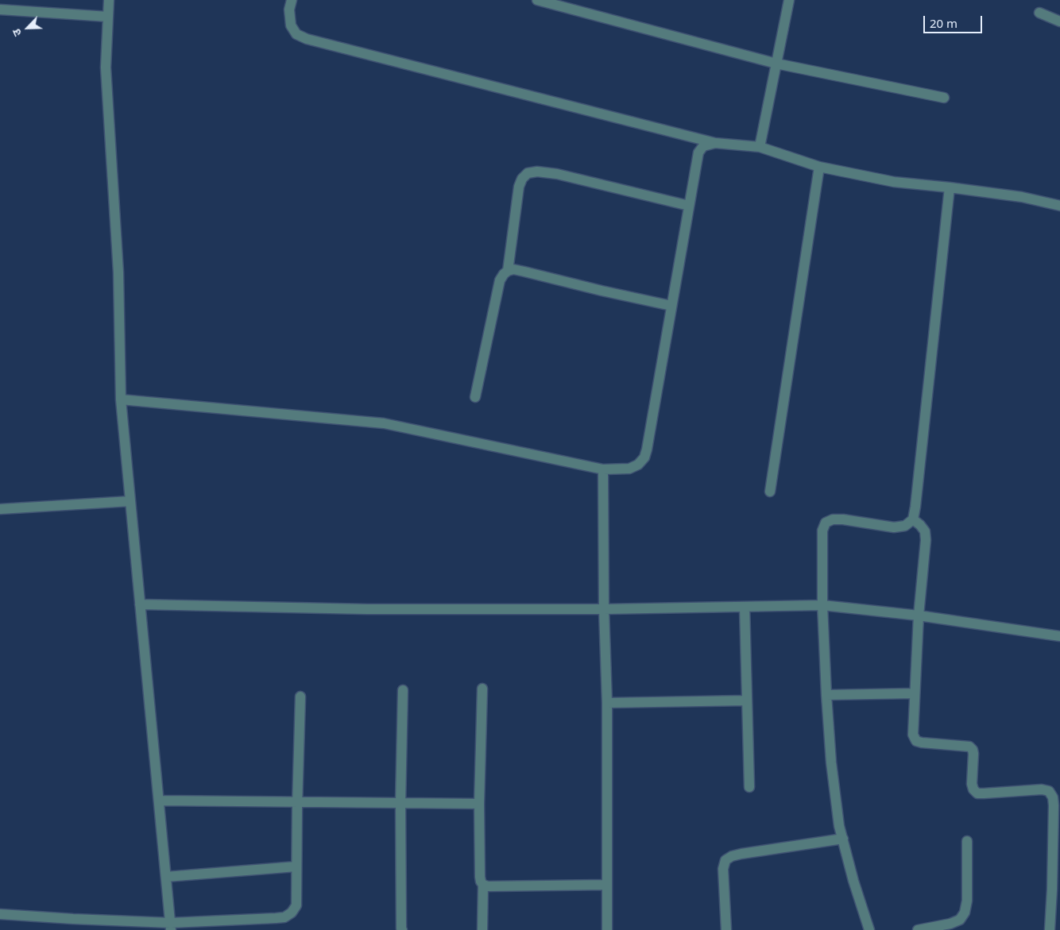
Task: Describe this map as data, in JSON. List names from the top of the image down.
{
  "scale_bar": "20 m",
  "north": "bottom left"
}
